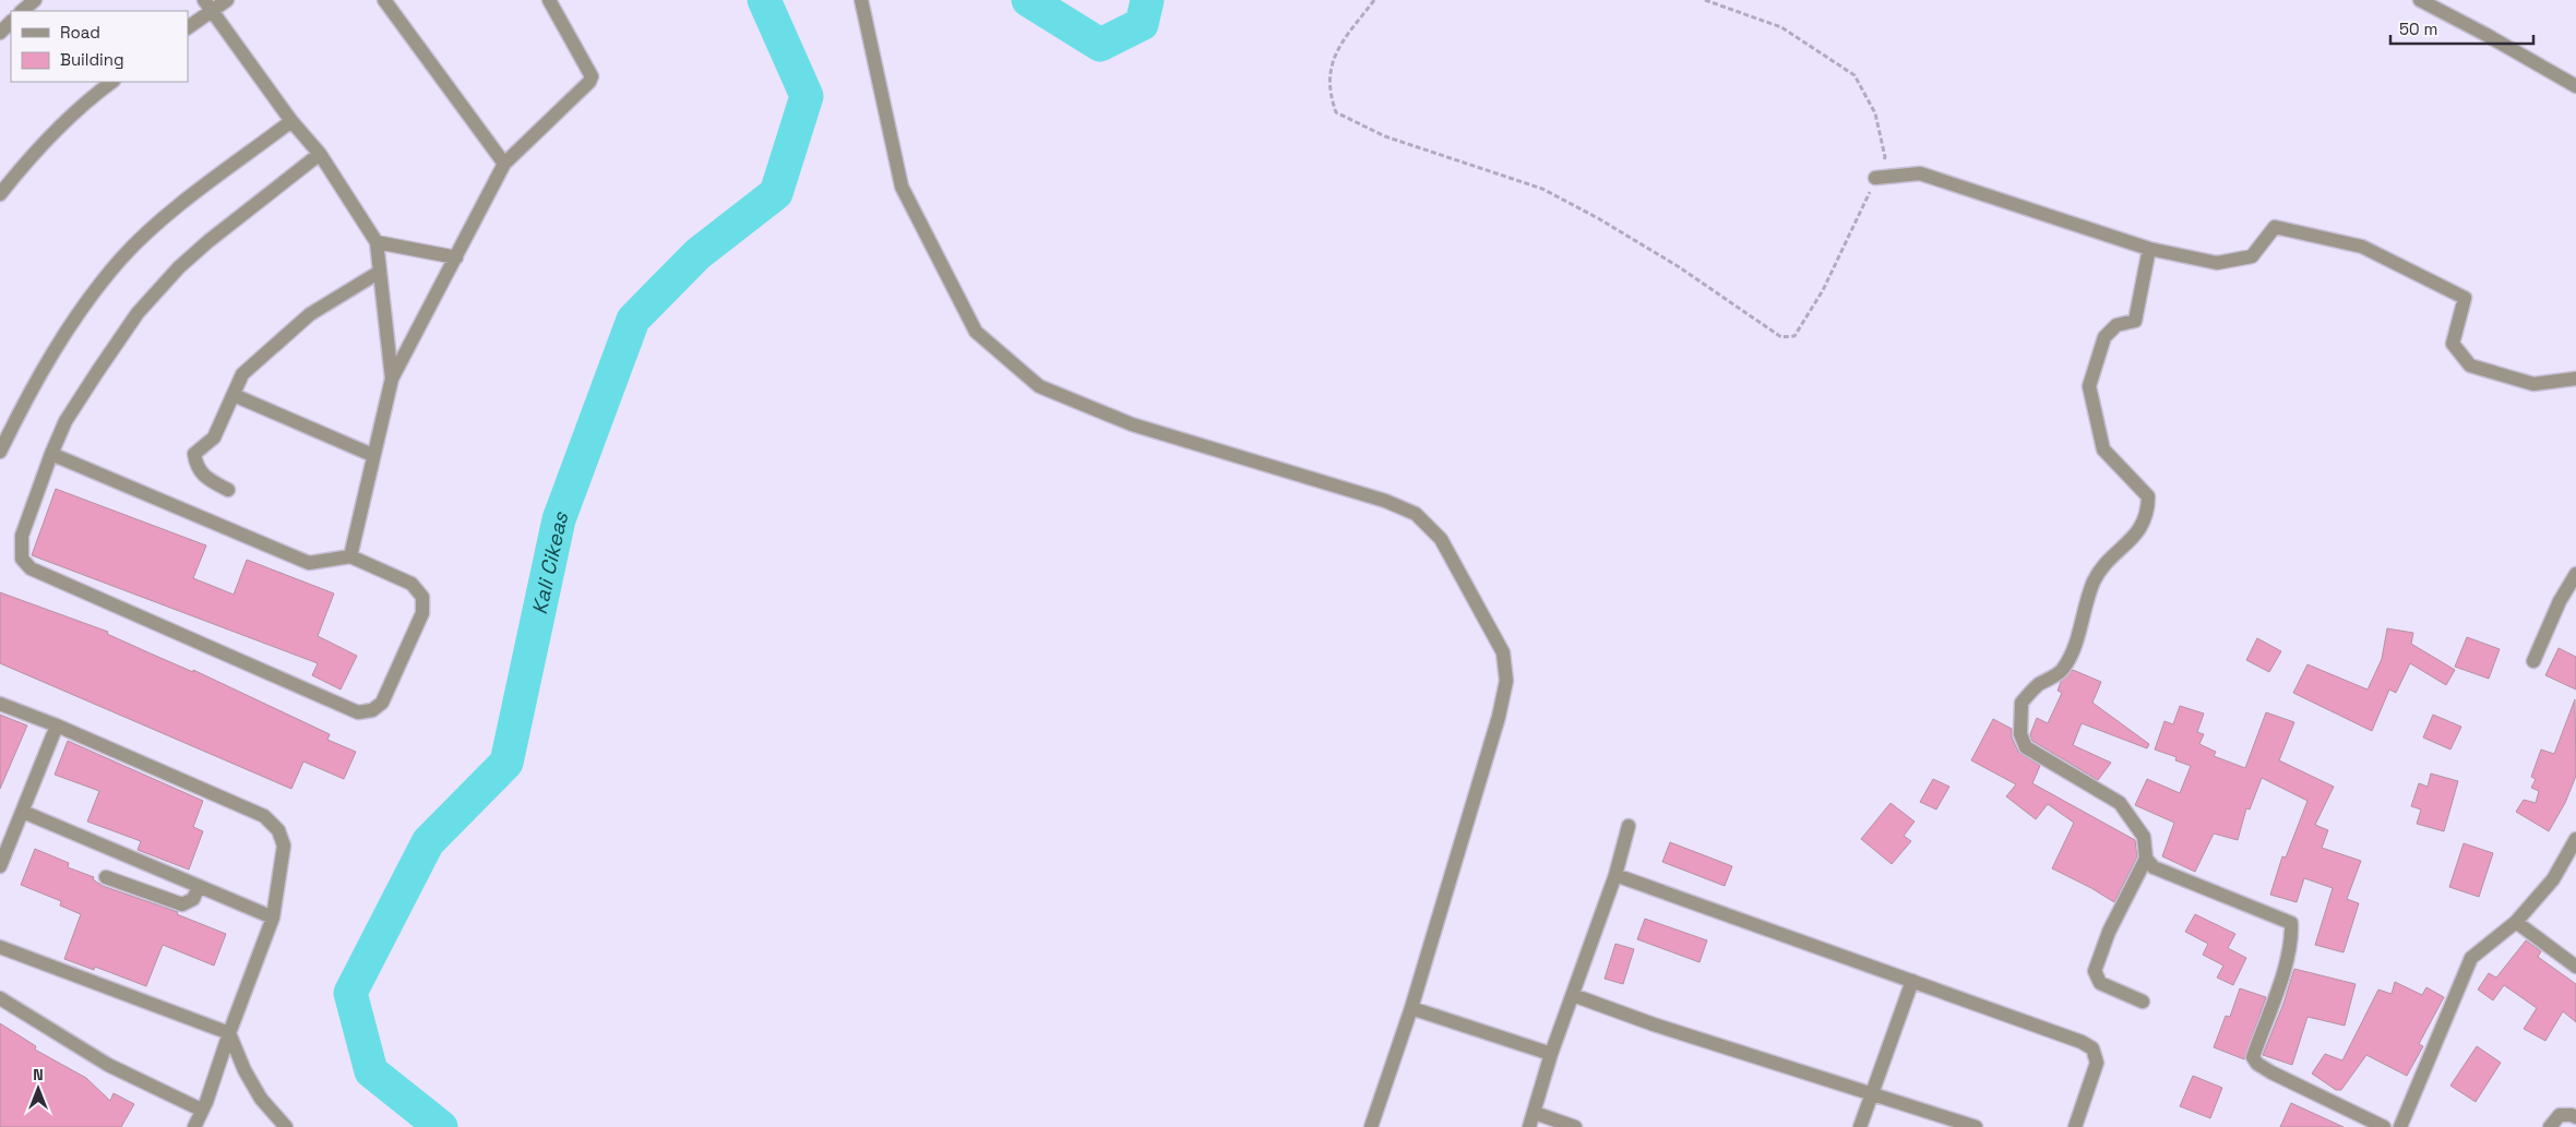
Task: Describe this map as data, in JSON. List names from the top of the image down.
{
  "water": ["Kali Cikeas"],
  "legend": ["Road", "Building"],
  "scale_bar": "50 m",
  "north": "top"
}
